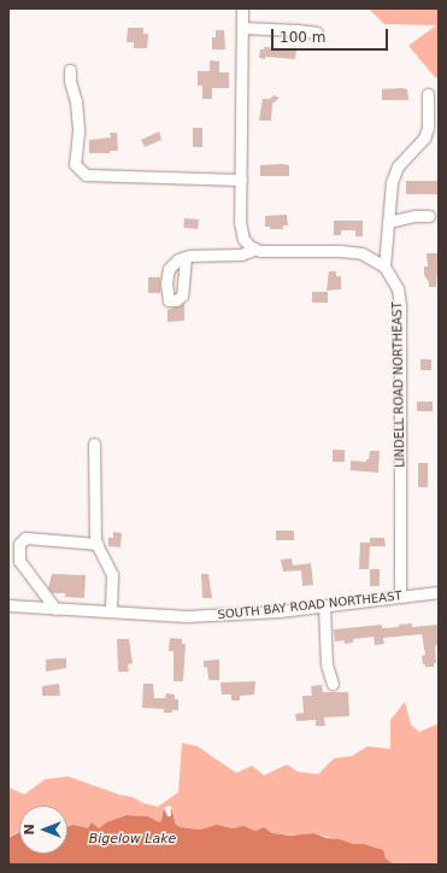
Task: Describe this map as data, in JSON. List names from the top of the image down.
{
  "streets": {
    "street": ["LINDELL ROAD NORTHEAST", "SOUTH BAY ROAD NORTHEAST"]
  },
  "crossings": [
    ["LINDELL ROAD NORTHEAST", "SOUTH BAY ROAD NORTHEAST"]
  ],
  "water": ["Bigelow Lake"],
  "scale_bar": "100 m",
  "north": "left"
}
